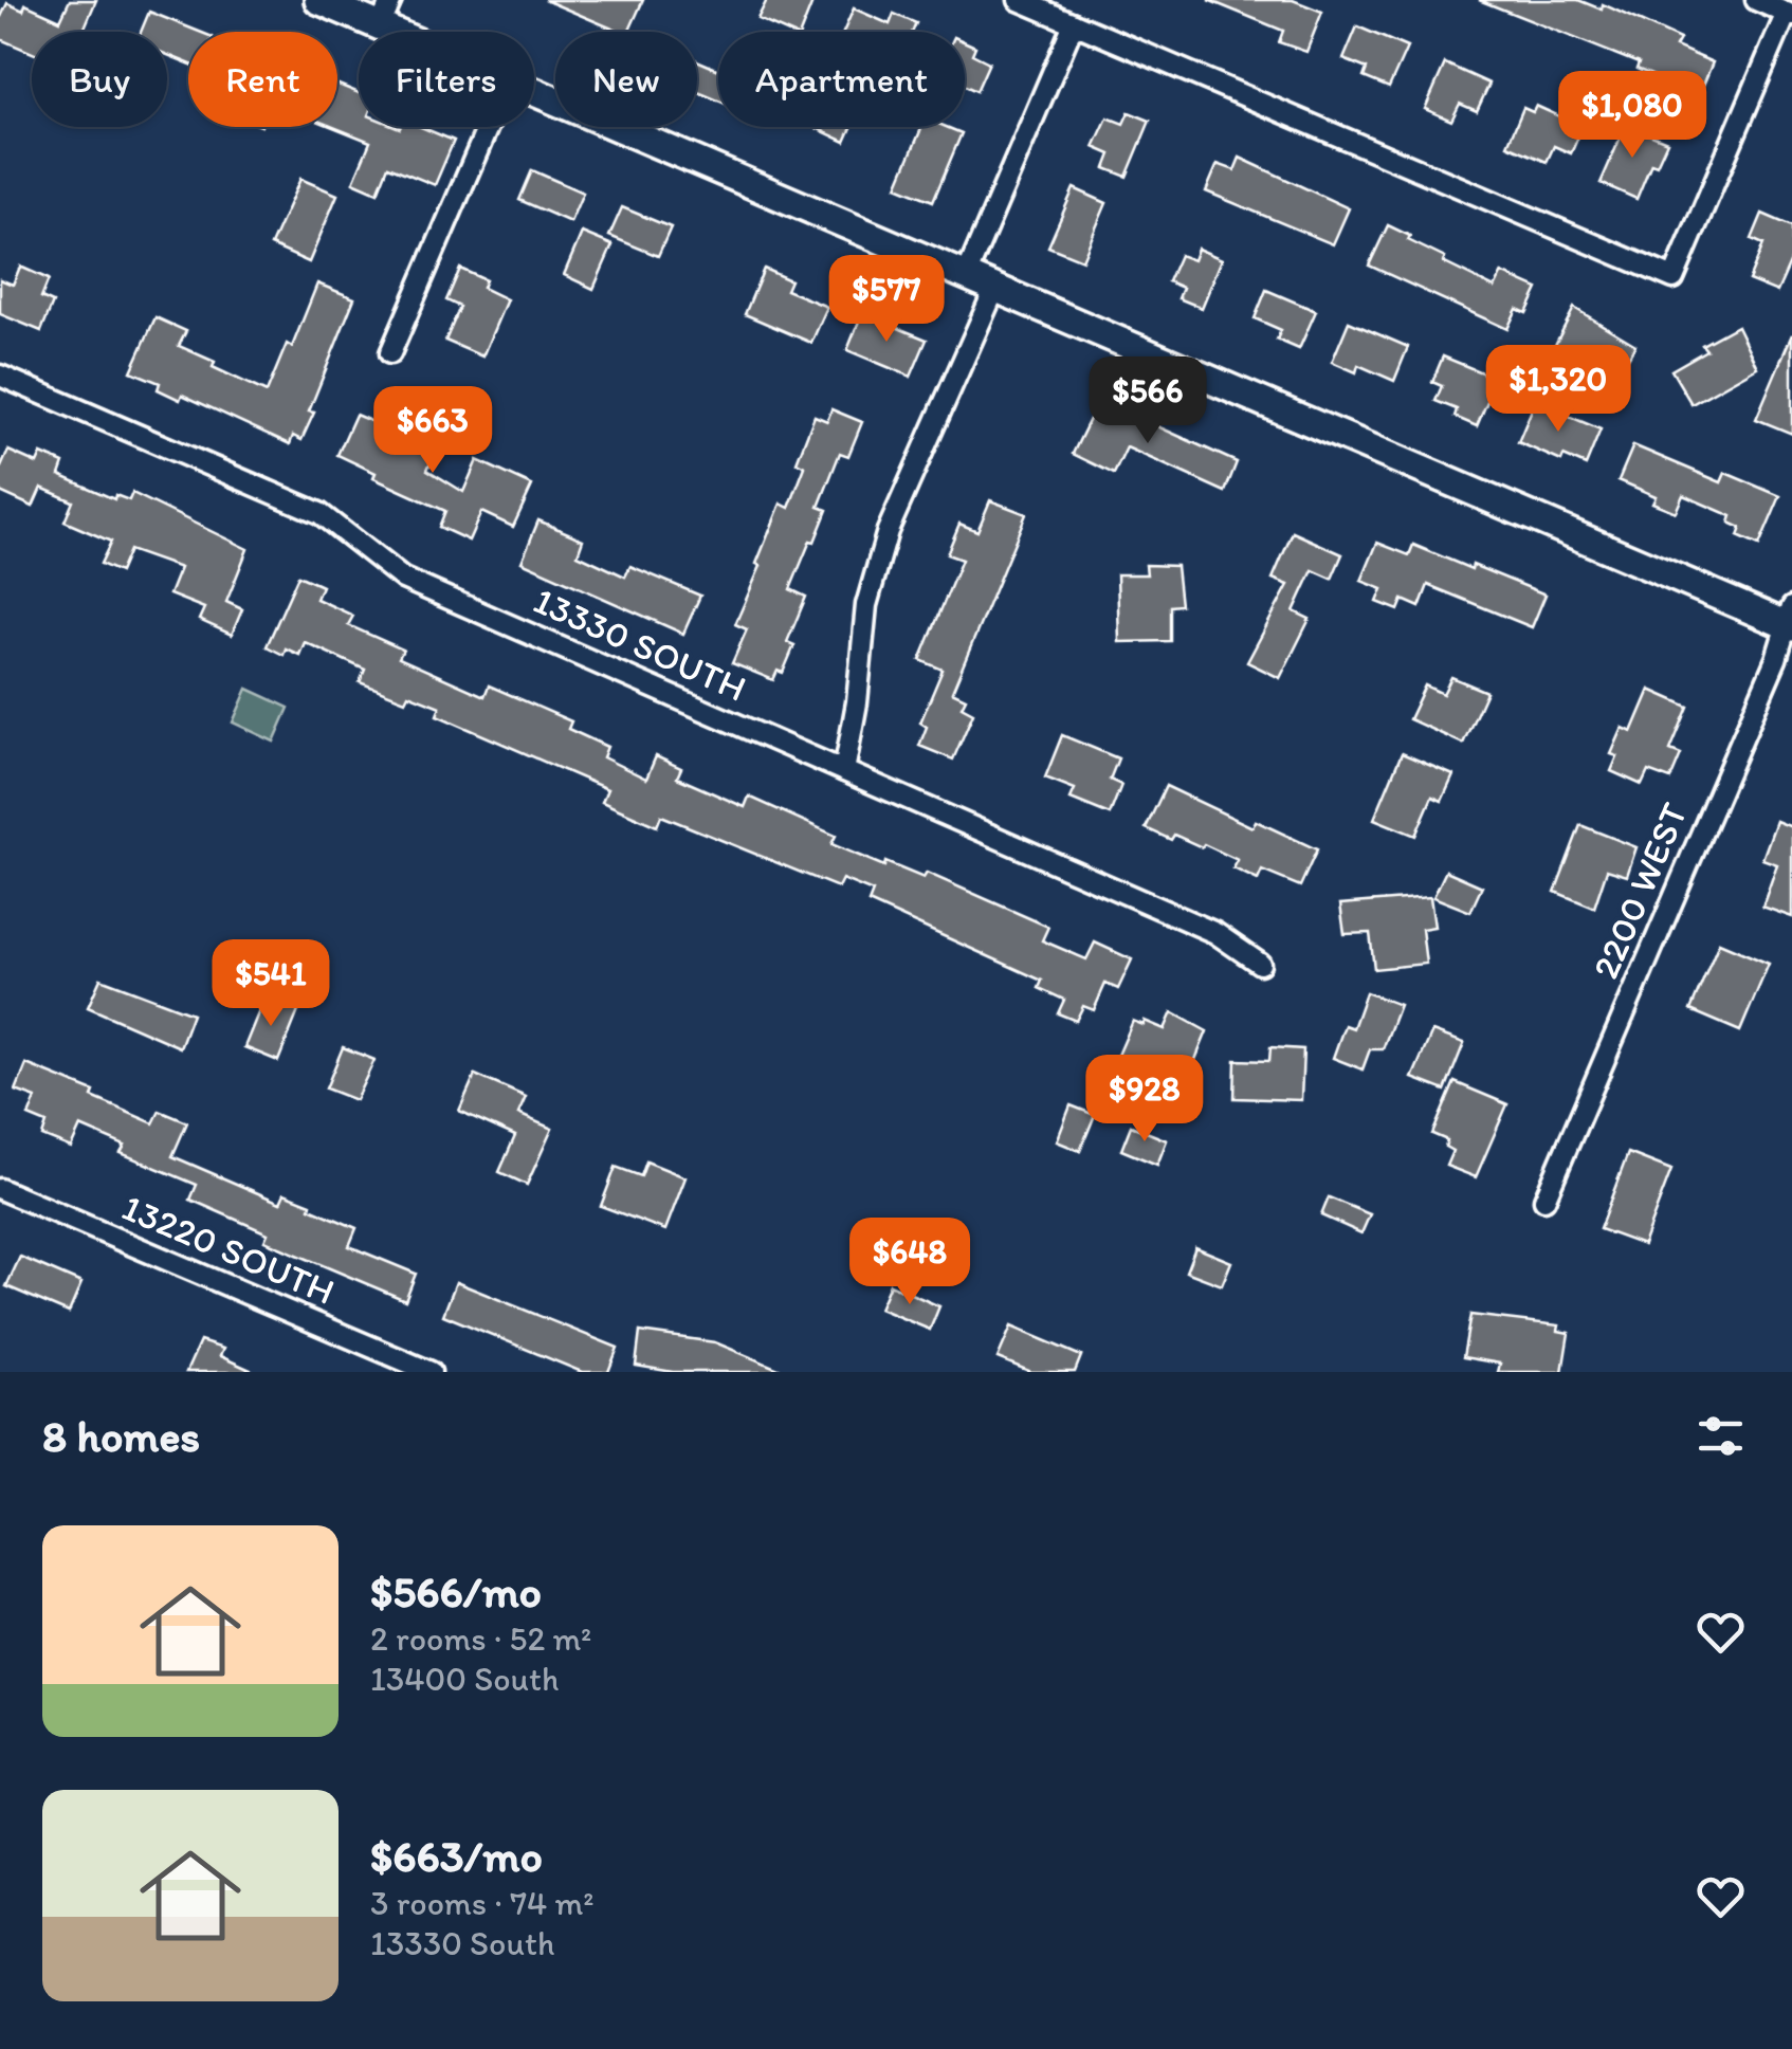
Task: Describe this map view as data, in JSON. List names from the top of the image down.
{
  "streets": {
    "street": ["13330 SOUTH", "2200 WEST", "13220 SOUTH"]
  },
  "page": {
    "chip": [
      "Buy",
      "Rent",
      "Filters",
      "New",
      "Apartment"
    ],
    "price": [
      "$1,080",
      "$577",
      "$1,320",
      "$566",
      "$663",
      "$541",
      "$928",
      "$648"
    ],
    "heading": "8 homes",
    "list": [
      {
        "name": "$566/mo",
        "note": "2 rooms · 52 m² · 13400 South"
      },
      {
        "name": "$663/mo",
        "note": "3 rooms · 74 m² · 13330 South"
      }
    ]
  }
}
